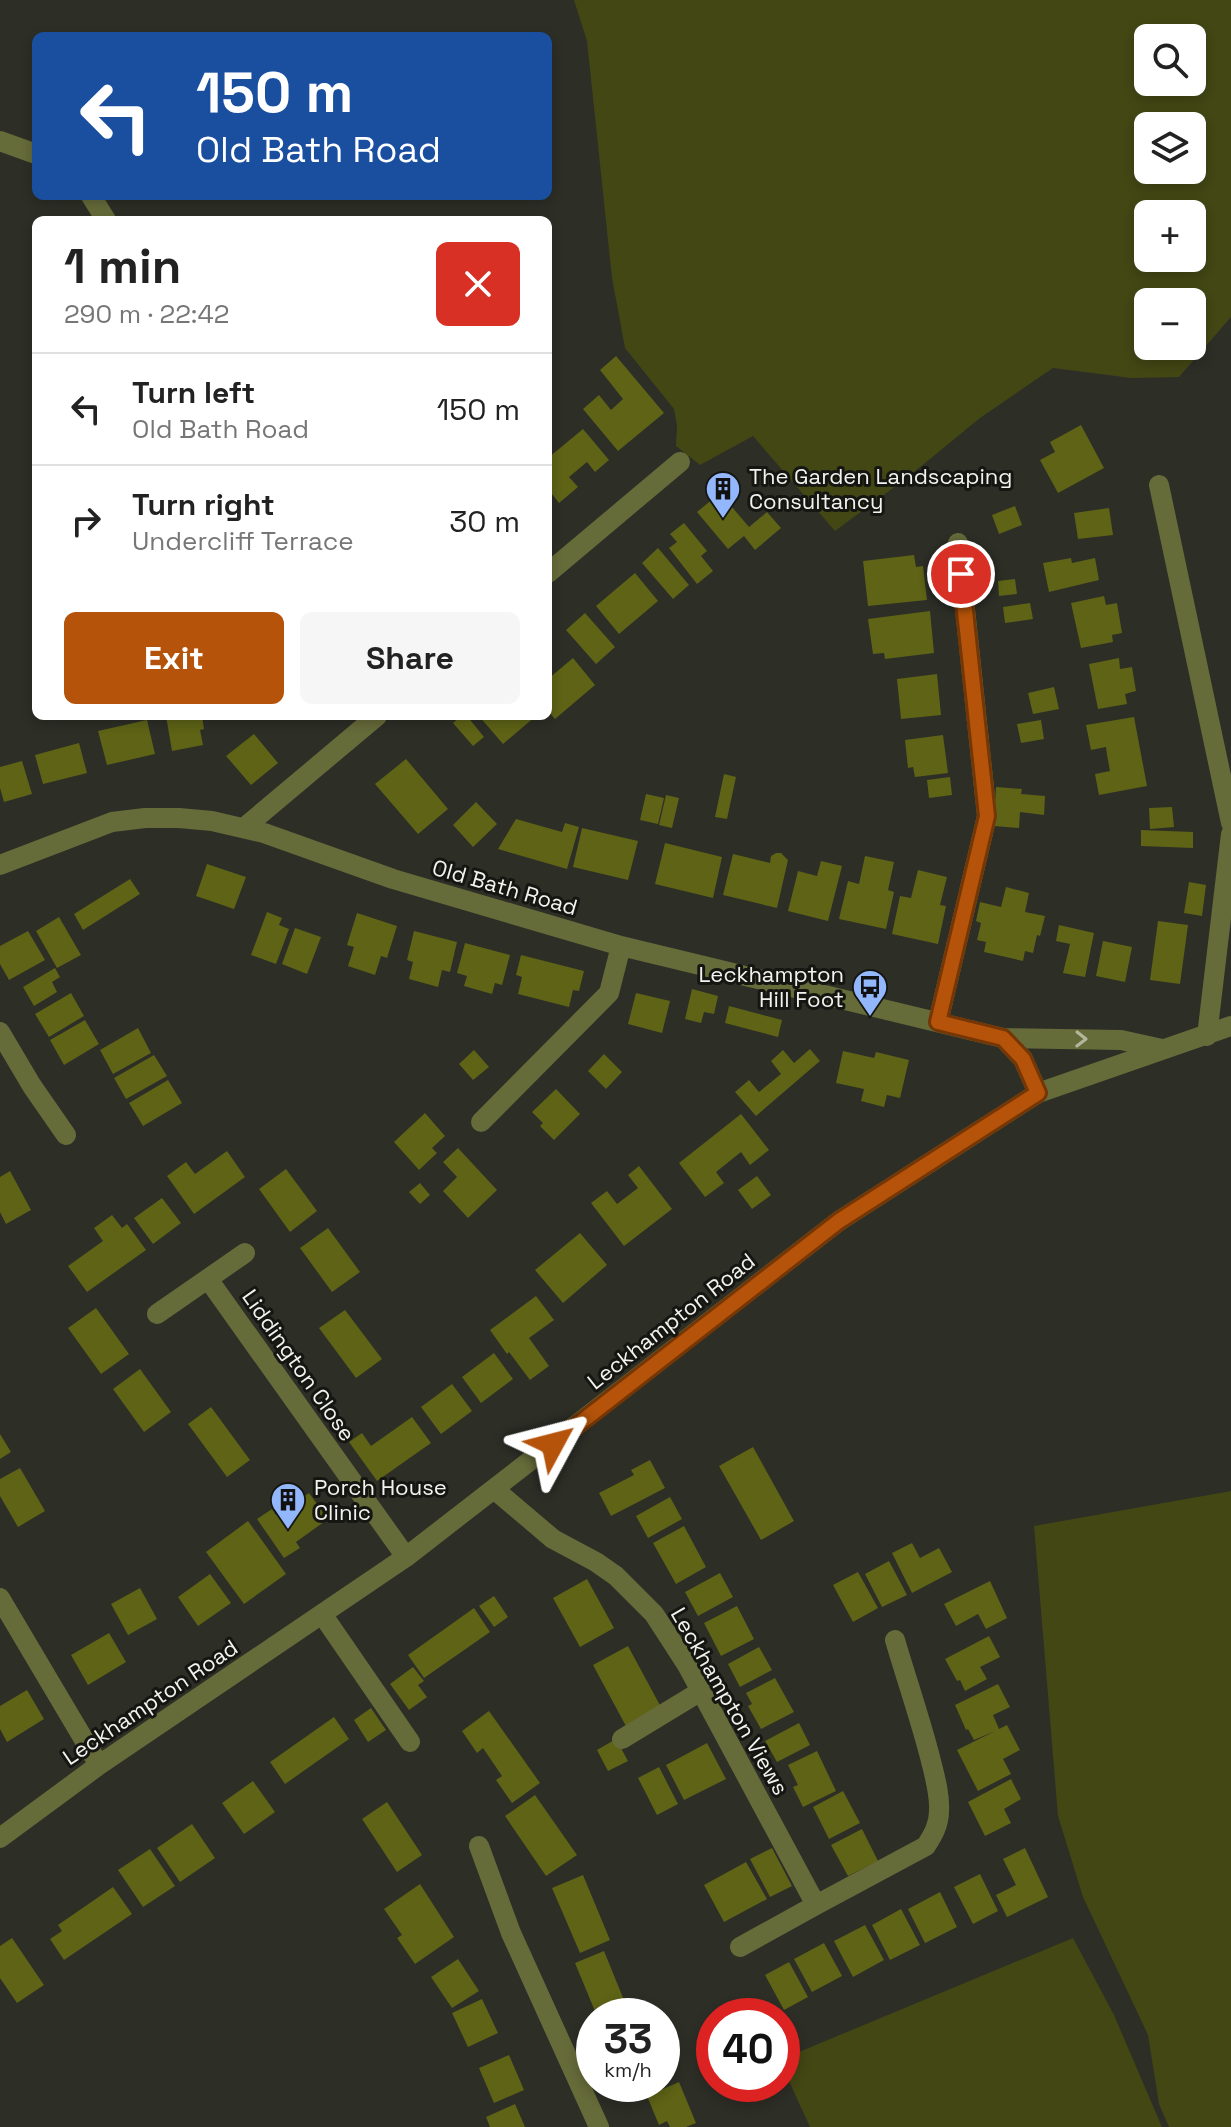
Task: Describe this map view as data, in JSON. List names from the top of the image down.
{
  "streets": {
    "street": [
      "Old Bath Road",
      "Leckhampton Road",
      "Liddington Close",
      "Leckhampton Views"
    ]
  },
  "crossings": [
    ["Old Bath Road", "Leckhampton Road"],
    ["Leckhampton Road", "Liddington Close"],
    ["Leckhampton Road", "Leckhampton Views"]
  ],
  "places": {
    "building": ["The Garden Landscaping Consultancy", "Porch House Clinic"],
    "bus stop": ["Leckhampton Hill Foot"]
  },
  "page": {
    "map_buttons": ["+", "−"],
    "turn": ["150 m", "Old Bath Road"],
    "heading": ["1 min", "290 m · 22:42"],
    "list": [
      {
        "name": "Turn left",
        "note": "Old Bath Road",
        "value": "150 m"
      },
      {
        "name": "Turn right",
        "note": "Undercliff Terrace",
        "value": "30 m"
      }
    ],
    "buttons": ["Exit", "Share"],
    "speed": "33 km/h",
    "limit": "40"
  }
}
